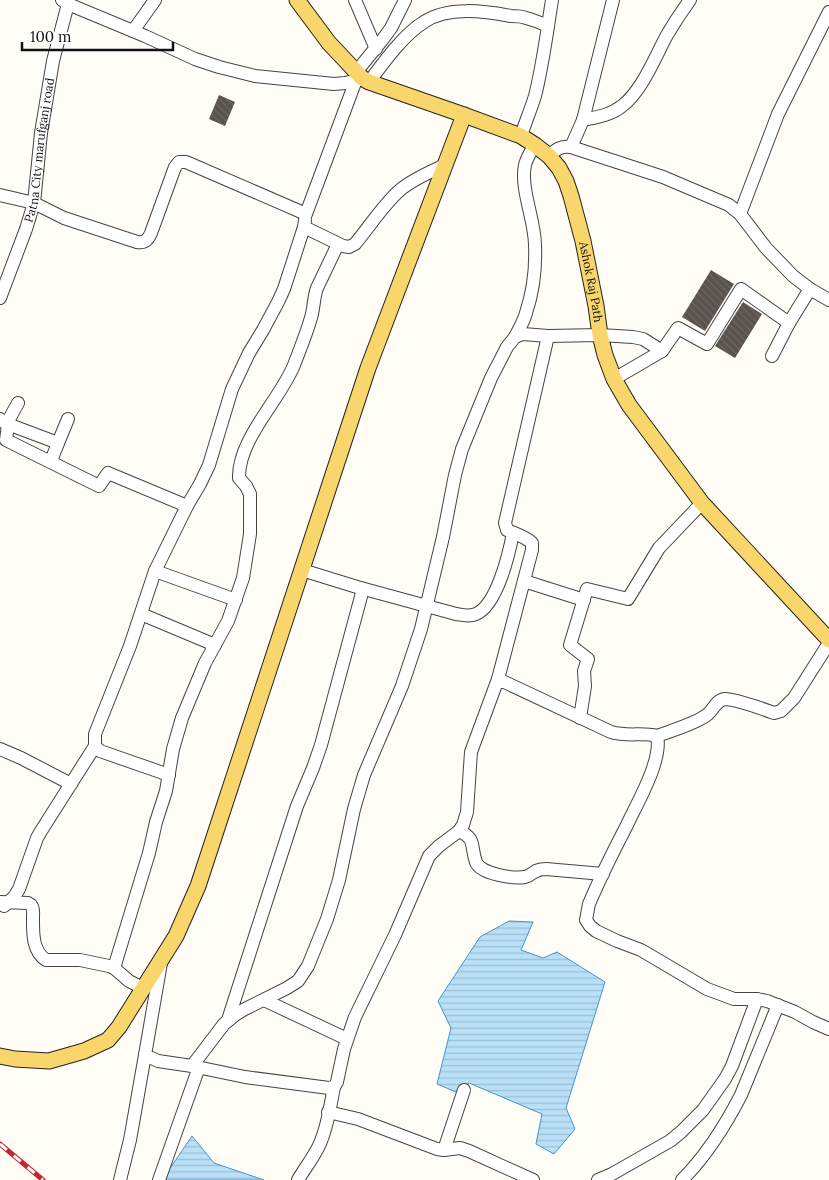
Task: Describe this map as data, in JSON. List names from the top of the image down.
{
  "streets": {
    "main road": ["Ashok Raj Path"],
    "street": ["Patna City marufganj road"]
  },
  "scale_bar": "100 m"
}
